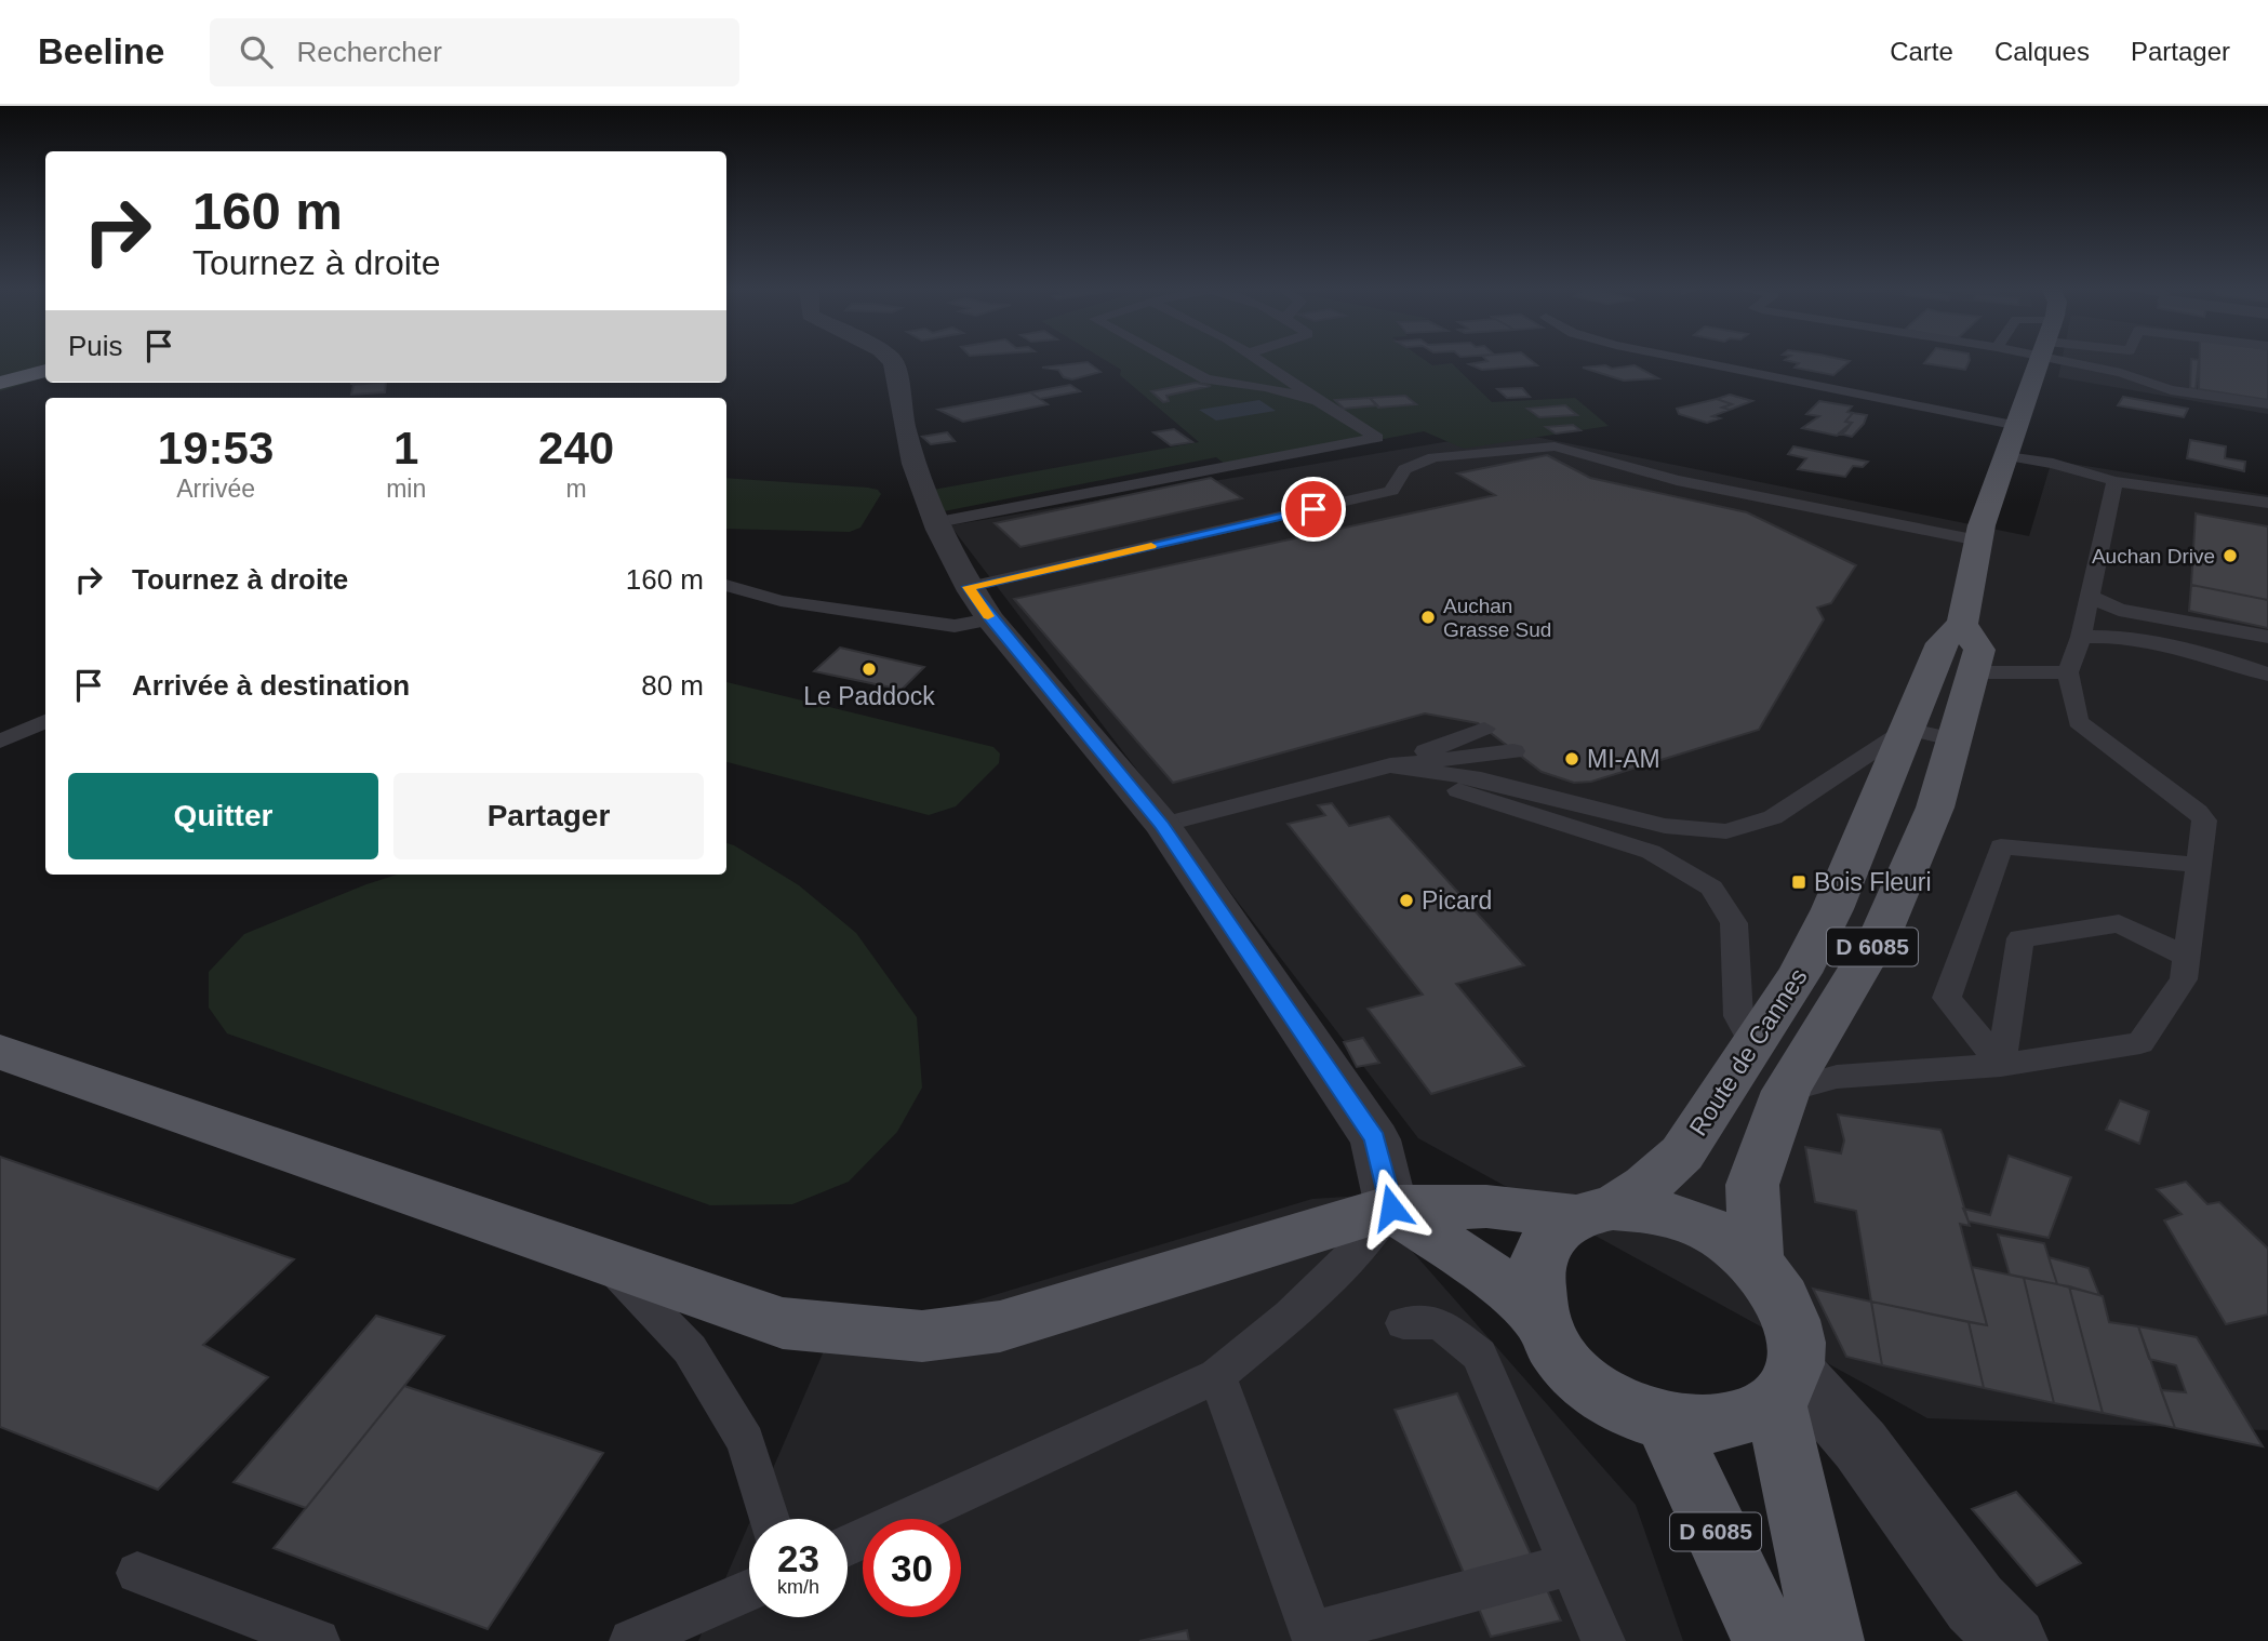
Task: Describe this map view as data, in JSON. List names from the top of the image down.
{
  "streets": {
    "main road": ["D 6085", "Route de Cannes"]
  },
  "crossings": [
    ["D 6085", "Route de Cannes"]
  ],
  "places": {
    "other": [
      "Auchan Drive",
      "Auchan Grasse Sud",
      "Le Paddock",
      "MI-AM",
      "Picard"
    ],
    "transit": ["Bois Fleuri"]
  },
  "page": {
    "header": "Beeline",
    "search": "Rechercher",
    "nav": ["Carte", "Calques", "Partager"],
    "turn": ["160 m", "Tournez à droite"],
    "then": "Puis",
    "eta": [
      "19:53",
      "Arrivée",
      "1",
      "min",
      "240",
      "m"
    ],
    "list": [
      {
        "name": "Tournez à droite",
        "value": "160 m"
      },
      {
        "name": "Arrivée à destination",
        "value": "80 m"
      }
    ],
    "buttons": ["Quitter", "Partager"],
    "speed": "23 km/h",
    "limit": "30"
  }
}
